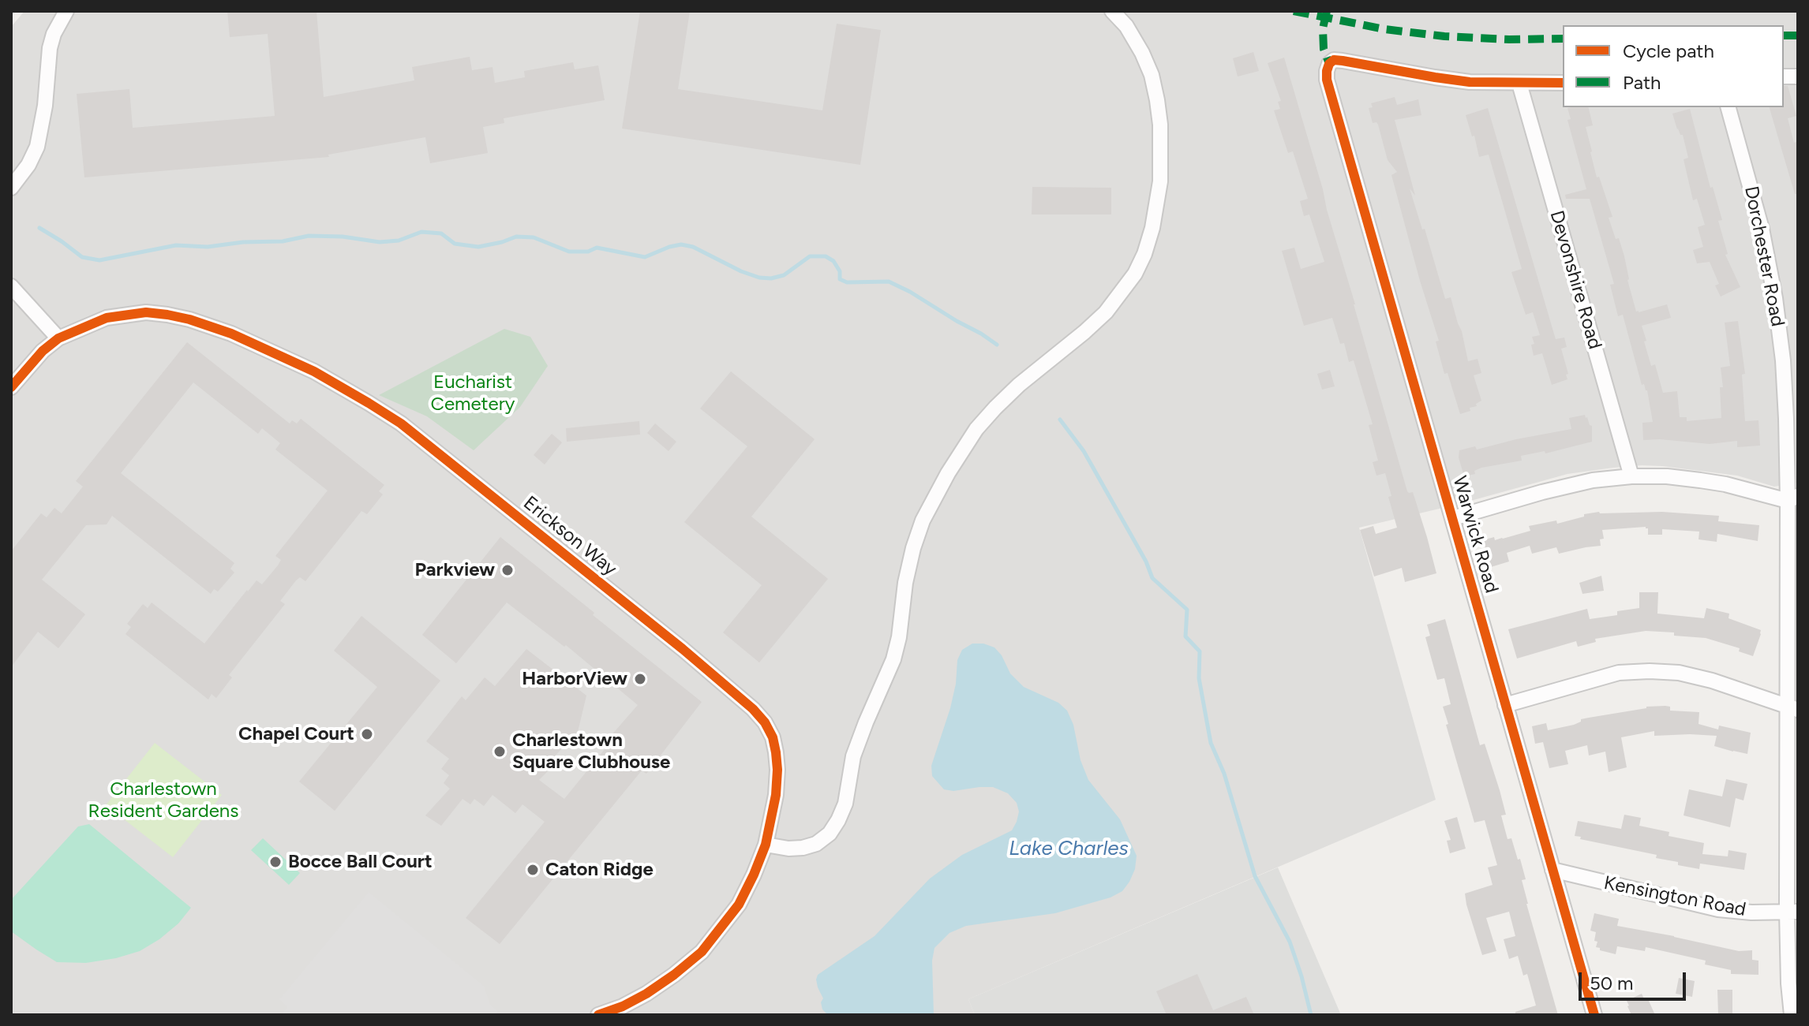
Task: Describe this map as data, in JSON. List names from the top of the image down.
{
  "streets": {
    "street": [
      "Dorchester Road",
      "Devonshire Road",
      "Warwick Road",
      "Erickson Way",
      "Kensington Road"
    ]
  },
  "crossings": [
    ["Dorchester Road", "Kensington Road"],
    ["Devonshire Road", "Warwick Road"],
    ["Warwick Road", "Kensington Road"]
  ],
  "water": ["Lake Charles"],
  "parks": ["Eucharist Cemetery", "Charlestown Resident Gardens"],
  "places": [
    "Parkview",
    "HarborView",
    "Chapel Court",
    "Charlestown Square Clubhouse",
    "Bocce Ball Court",
    "Caton Ridge"
  ],
  "legend": ["Cycle path", "Path"],
  "scale_bar": "50 m"
}
